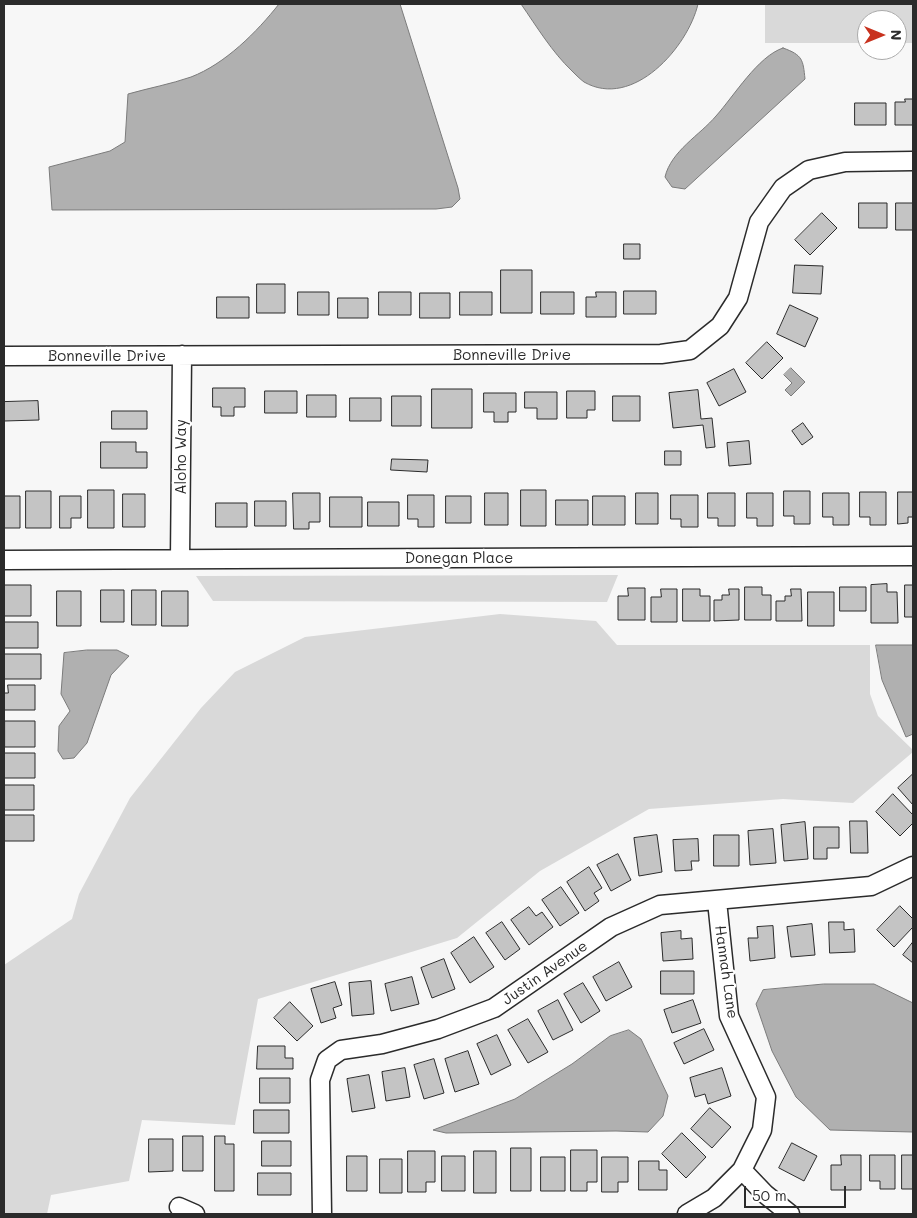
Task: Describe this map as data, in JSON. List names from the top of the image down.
{
  "streets": {
    "street": [
      "Bonneville Drive",
      "Aloho Way",
      "Donegan Place",
      "Hannah Lane",
      "Justin Avenue"
    ]
  },
  "crossings": [
    ["Bonneville Drive", "Aloho Way"],
    ["Aloho Way", "Donegan Place"],
    ["Hannah Lane", "Justin Avenue"]
  ],
  "scale_bar": "50 m",
  "north": "right"
}
